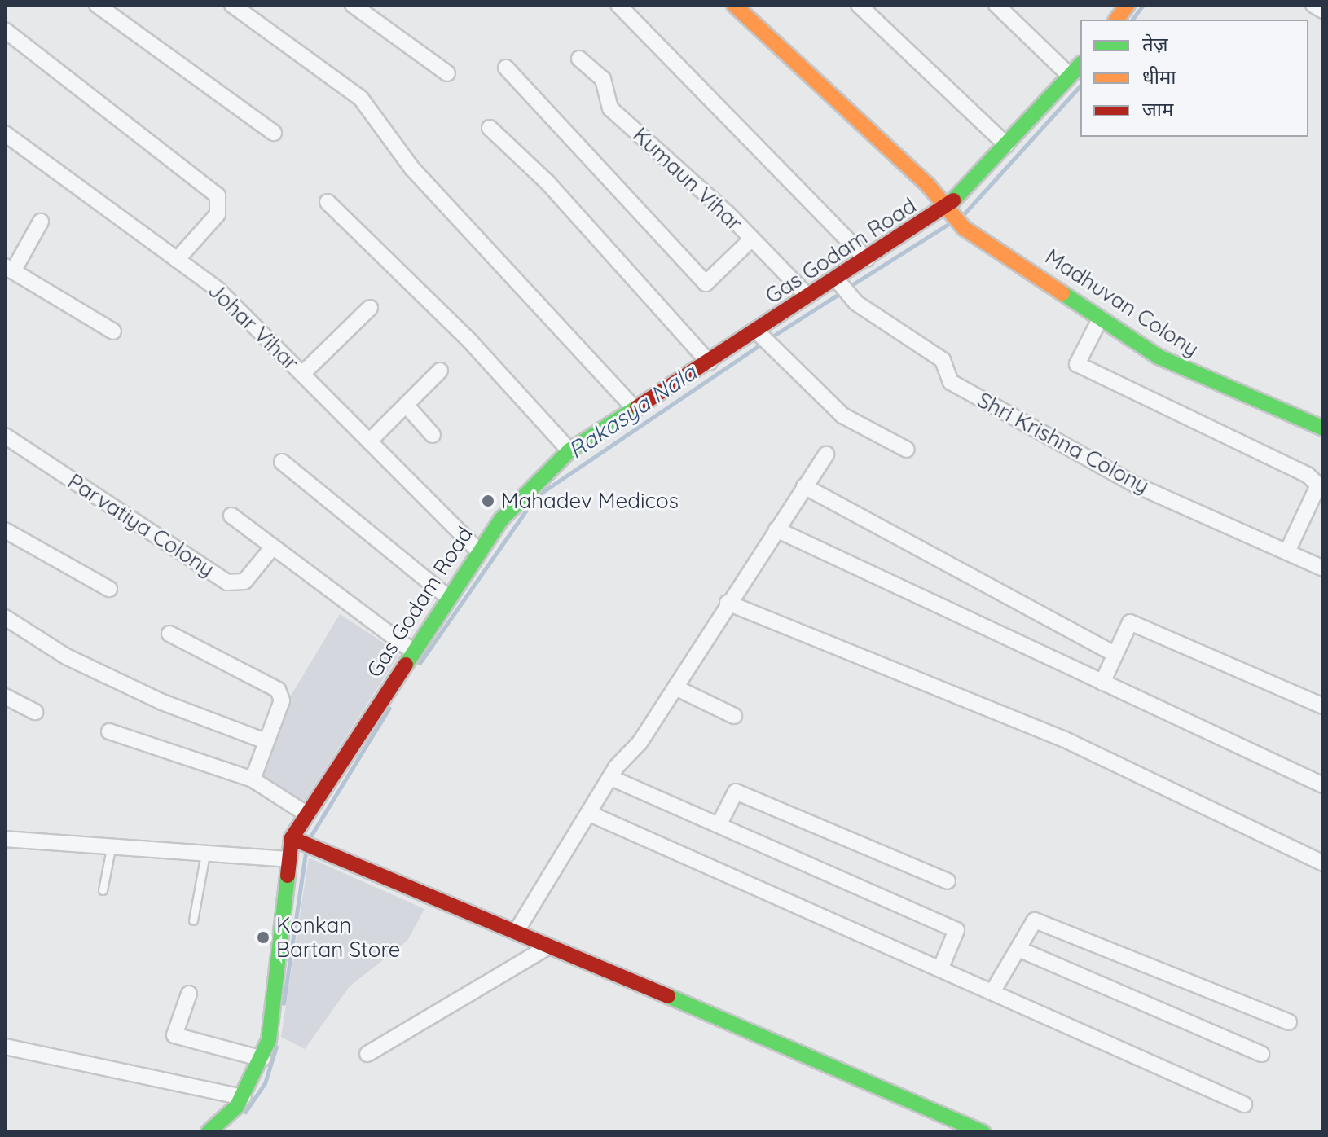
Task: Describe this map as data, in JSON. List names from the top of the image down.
{
  "streets": {
    "main road": ["Gas Godam Road", "Madhuvan Colony"],
    "street": [
      "Kumaun Vihar",
      "Johar Vihar",
      "Shri Krishna Colony",
      "Parvatiya Colony"
    ]
  },
  "crossings": [
    ["Kumaun Vihar", "Gas Godam Road"],
    ["Gas Godam Road", "Madhuvan Colony"],
    ["Gas Godam Road", "Johar Vihar"],
    ["Gas Godam Road", "Shri Krishna Colony"]
  ],
  "water": ["Rakasya Nala"],
  "places": ["Mahadev Medicos", "Konkan Bartan Store"],
  "legend": ["तेज़", "धीमा", "जाम"]
}
